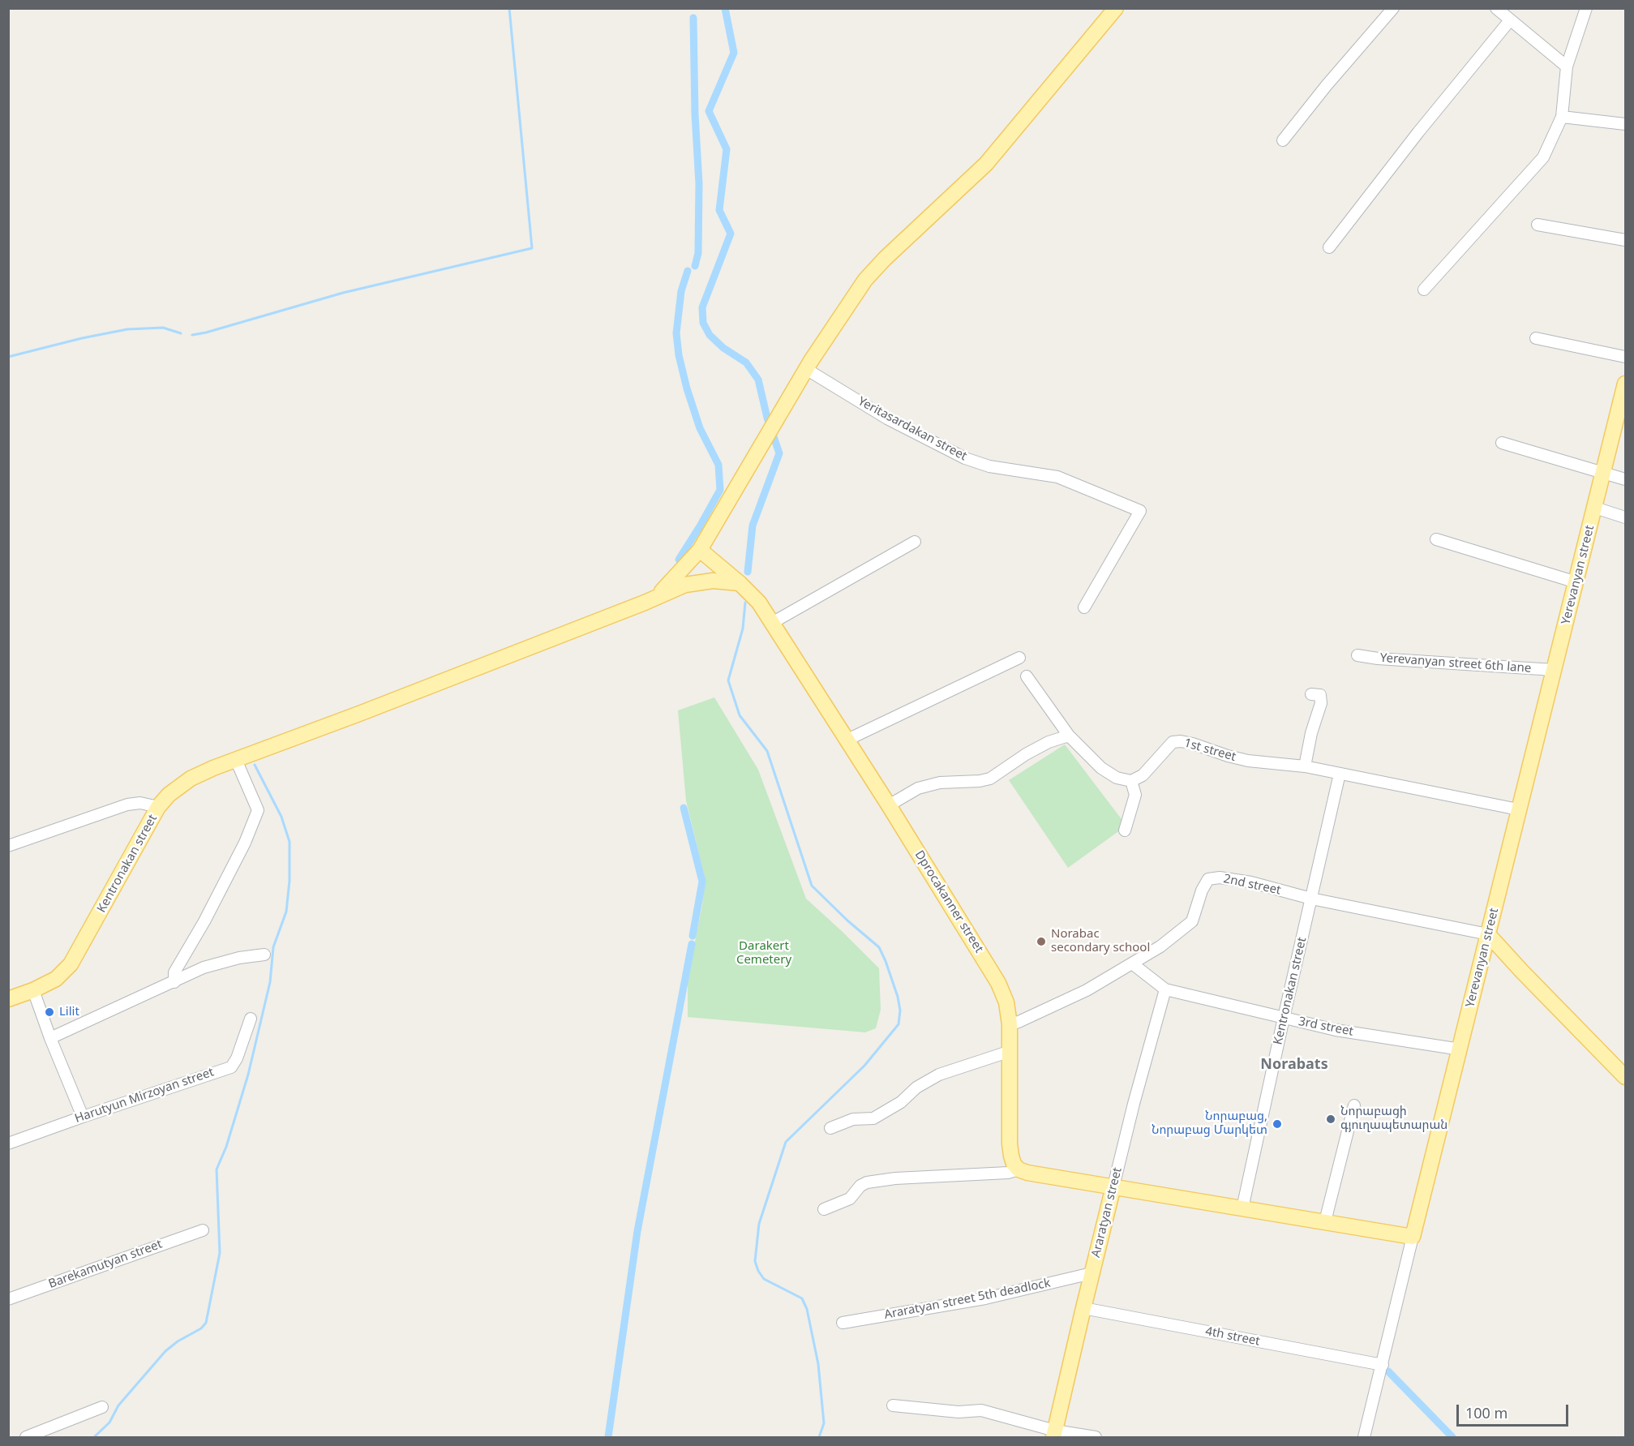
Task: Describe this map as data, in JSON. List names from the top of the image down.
{
  "streets": {
    "main road": [
      "Yerevanyan street",
      "Kentronakan street",
      "Dprocakanner street",
      "Araratyan street"
    ],
    "street": [
      "Yeritasardakan street",
      "Yerevanyan street 6th lane",
      "1st street",
      "2nd street",
      "3rd street",
      "Harutyun Mirzoyan street",
      "Barekamutyan street",
      "Araratyan street 5th deadlock",
      "4th street"
    ]
  },
  "crossings": [
    ["Yerevanyan street", "Yerevanyan street 6th lane"],
    ["Yerevanyan street", "1st street"],
    ["Yerevanyan street", "2nd street"],
    ["Yerevanyan street", "3rd street"],
    ["1st street", "Kentronakan street"],
    ["Kentronakan street", "2nd street"],
    ["Kentronakan street", "Dprocakanner street"],
    ["Kentronakan street", "3rd street"],
    ["2nd street", "Dprocakanner street"],
    ["3rd street", "Araratyan street"],
    ["Araratyan street", "Araratyan street 5th deadlock"],
    ["Araratyan street", "4th street"]
  ],
  "districts": ["Norabats"],
  "parks": ["Darakert Cemetery"],
  "places": [
    "Norabac secondary school",
    "Lilit",
    "Նորաբացի գյուղապետարան",
    "Նորաբաց, Նորաբաց Մարկետ"
  ],
  "scale_bar": "100 m"
}
